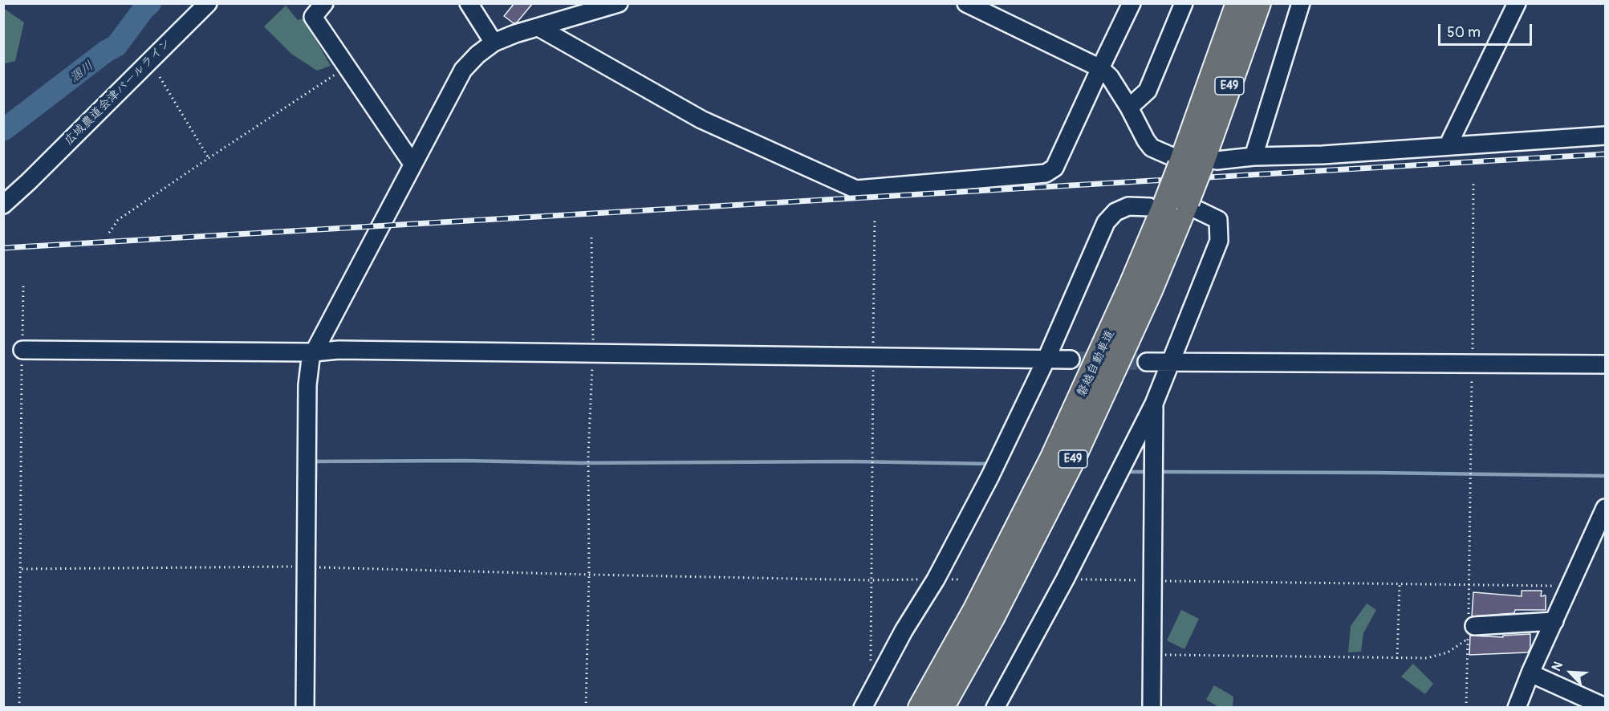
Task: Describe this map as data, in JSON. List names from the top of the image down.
{
  "streets": {
    "highway": ["E49", "磐越自動車道"],
    "street": ["広域農道会津パールライン"]
  },
  "water": ["溷川"],
  "scale_bar": "50 m",
  "north": "top left"
}
